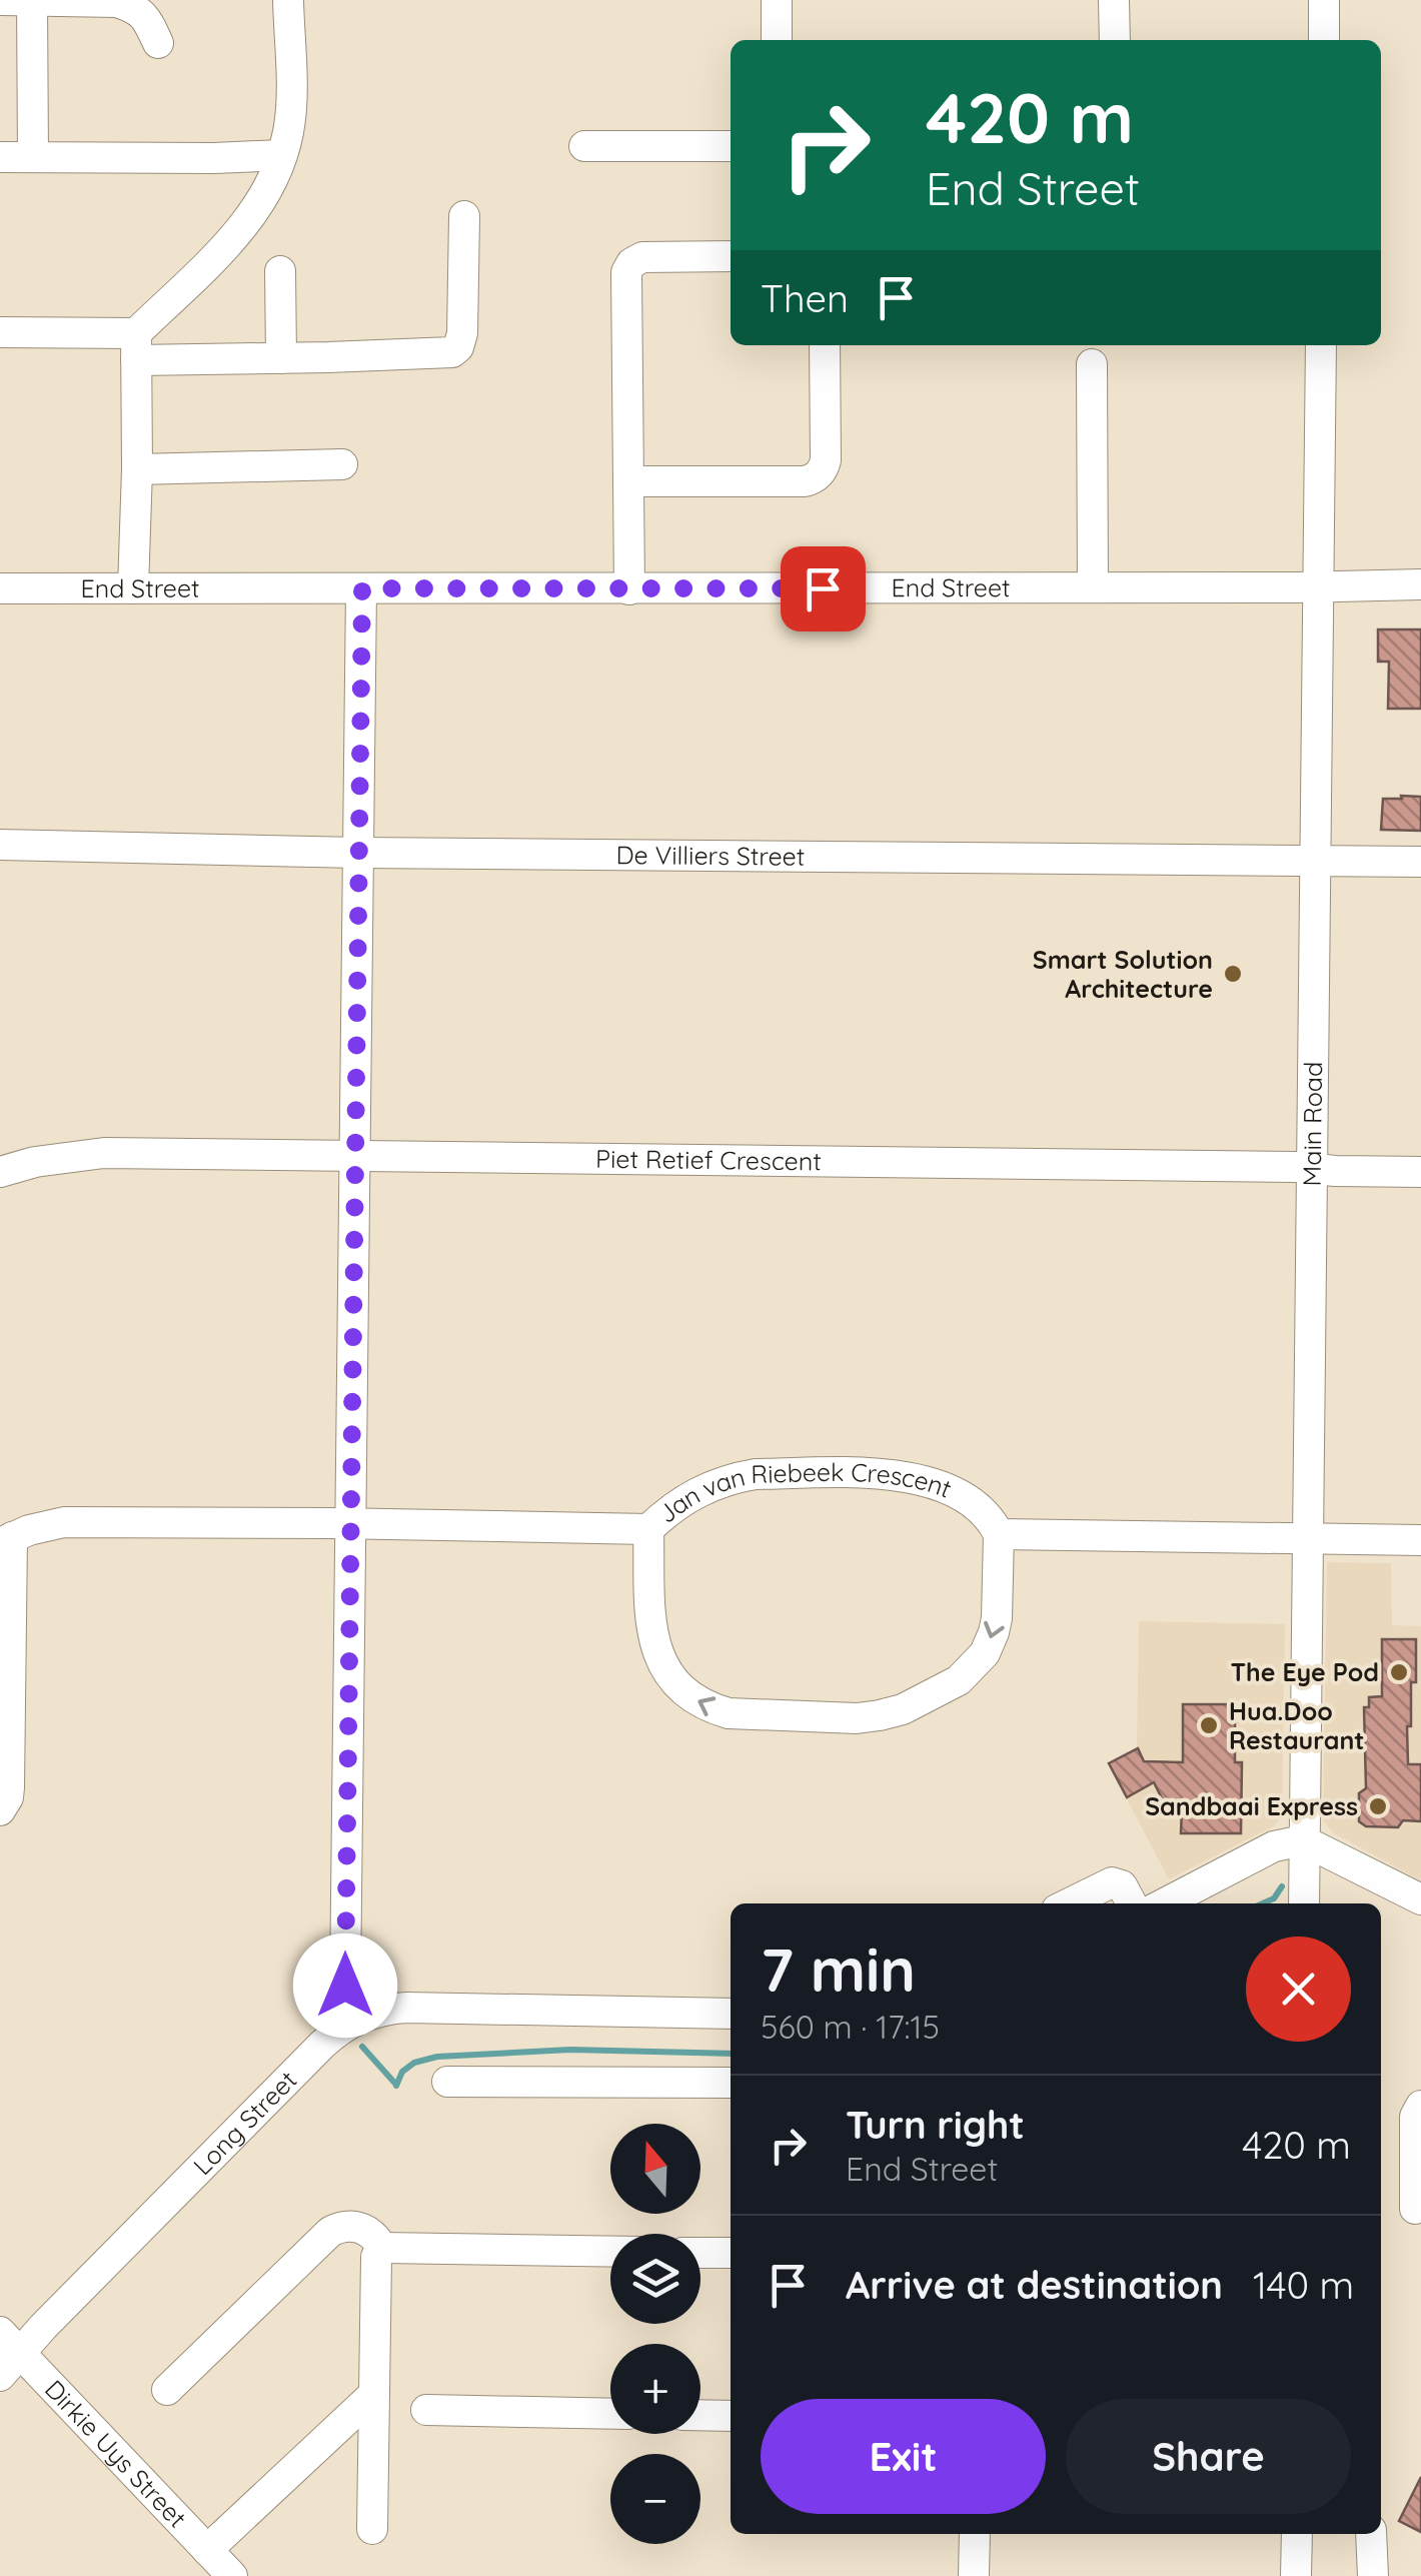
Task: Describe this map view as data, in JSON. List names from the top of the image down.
{
  "streets": {
    "street": [
      "End Street",
      "De Villiers Street",
      "Main Road",
      "Piet Retief Crescent",
      "Jan van Riebeek Crescent",
      "Long Street",
      "Dirkie Uys Street"
    ]
  },
  "crossings": [
    ["End Street", "Main Road"],
    ["De Villiers Street", "Main Road"],
    ["Main Road", "Piet Retief Crescent"],
    ["Long Street", "Dirkie Uys Street"]
  ],
  "places": [
    "Smart Solution Architecture",
    "The Eye Pod",
    "Hua.Doo Restaurant",
    "Sandbaai Express"
  ],
  "north": "top",
  "page": {
    "turn": ["420 m", "End Street"],
    "then": "Then",
    "heading": ["7 min", "560 m · 17:15"],
    "list": [
      {
        "name": "Turn right",
        "note": "End Street",
        "value": "420 m"
      },
      {
        "name": "Arrive at destination",
        "value": "140 m"
      }
    ],
    "map_buttons": ["+", "−"],
    "buttons": ["Exit", "Share"]
  }
}
